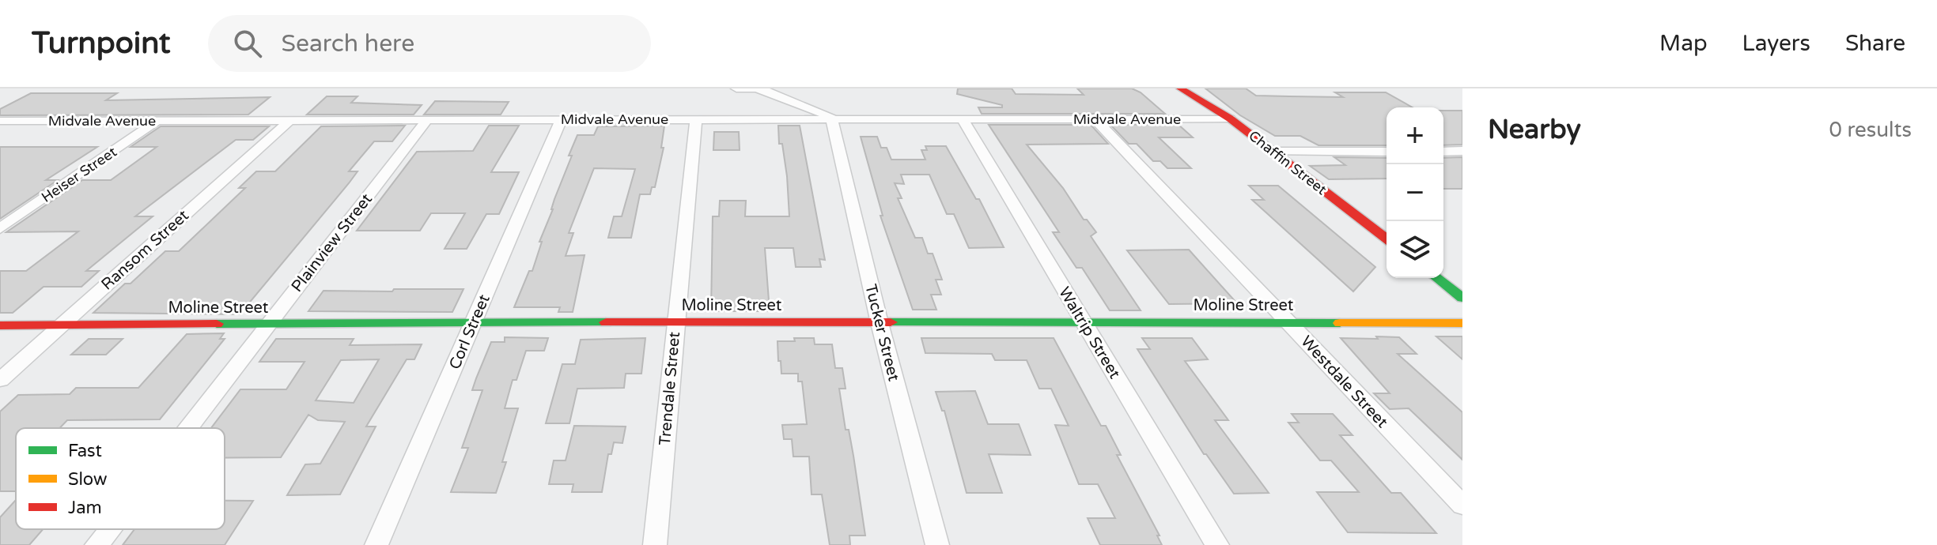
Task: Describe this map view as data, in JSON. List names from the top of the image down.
{
  "streets": {
    "street": [
      "Midvale Avenue",
      "Chaffin Street",
      "Heiser Street",
      "Plainview Street",
      "Ransom Street",
      "Moline Street",
      "Corl Street",
      "Tucker Street",
      "Waltrip Street",
      "Westdale Street",
      "Trendale Street"
    ]
  },
  "crossings": [
    ["Midvale Avenue", "Chaffin Street"],
    ["Midvale Avenue", "Heiser Street"],
    ["Midvale Avenue", "Plainview Street"],
    ["Midvale Avenue", "Ransom Street"],
    ["Midvale Avenue", "Corl Street"],
    ["Midvale Avenue", "Tucker Street"],
    ["Midvale Avenue", "Waltrip Street"],
    ["Midvale Avenue", "Westdale Street"],
    ["Midvale Avenue", "Trendale Street"],
    ["Plainview Street", "Moline Street"],
    ["Ransom Street", "Moline Street"],
    ["Moline Street", "Corl Street"],
    ["Moline Street", "Tucker Street"],
    ["Moline Street", "Waltrip Street"],
    ["Moline Street", "Westdale Street"],
    ["Moline Street", "Trendale Street"]
  ],
  "legend": ["Fast", "Slow", "Jam"],
  "page": {
    "header": "Turnpoint",
    "search": "Search here",
    "nav": ["Map", "Layers", "Share"],
    "heading": ["Nearby", "0 results"],
    "map_buttons": ["+", "−"]
  }
}
